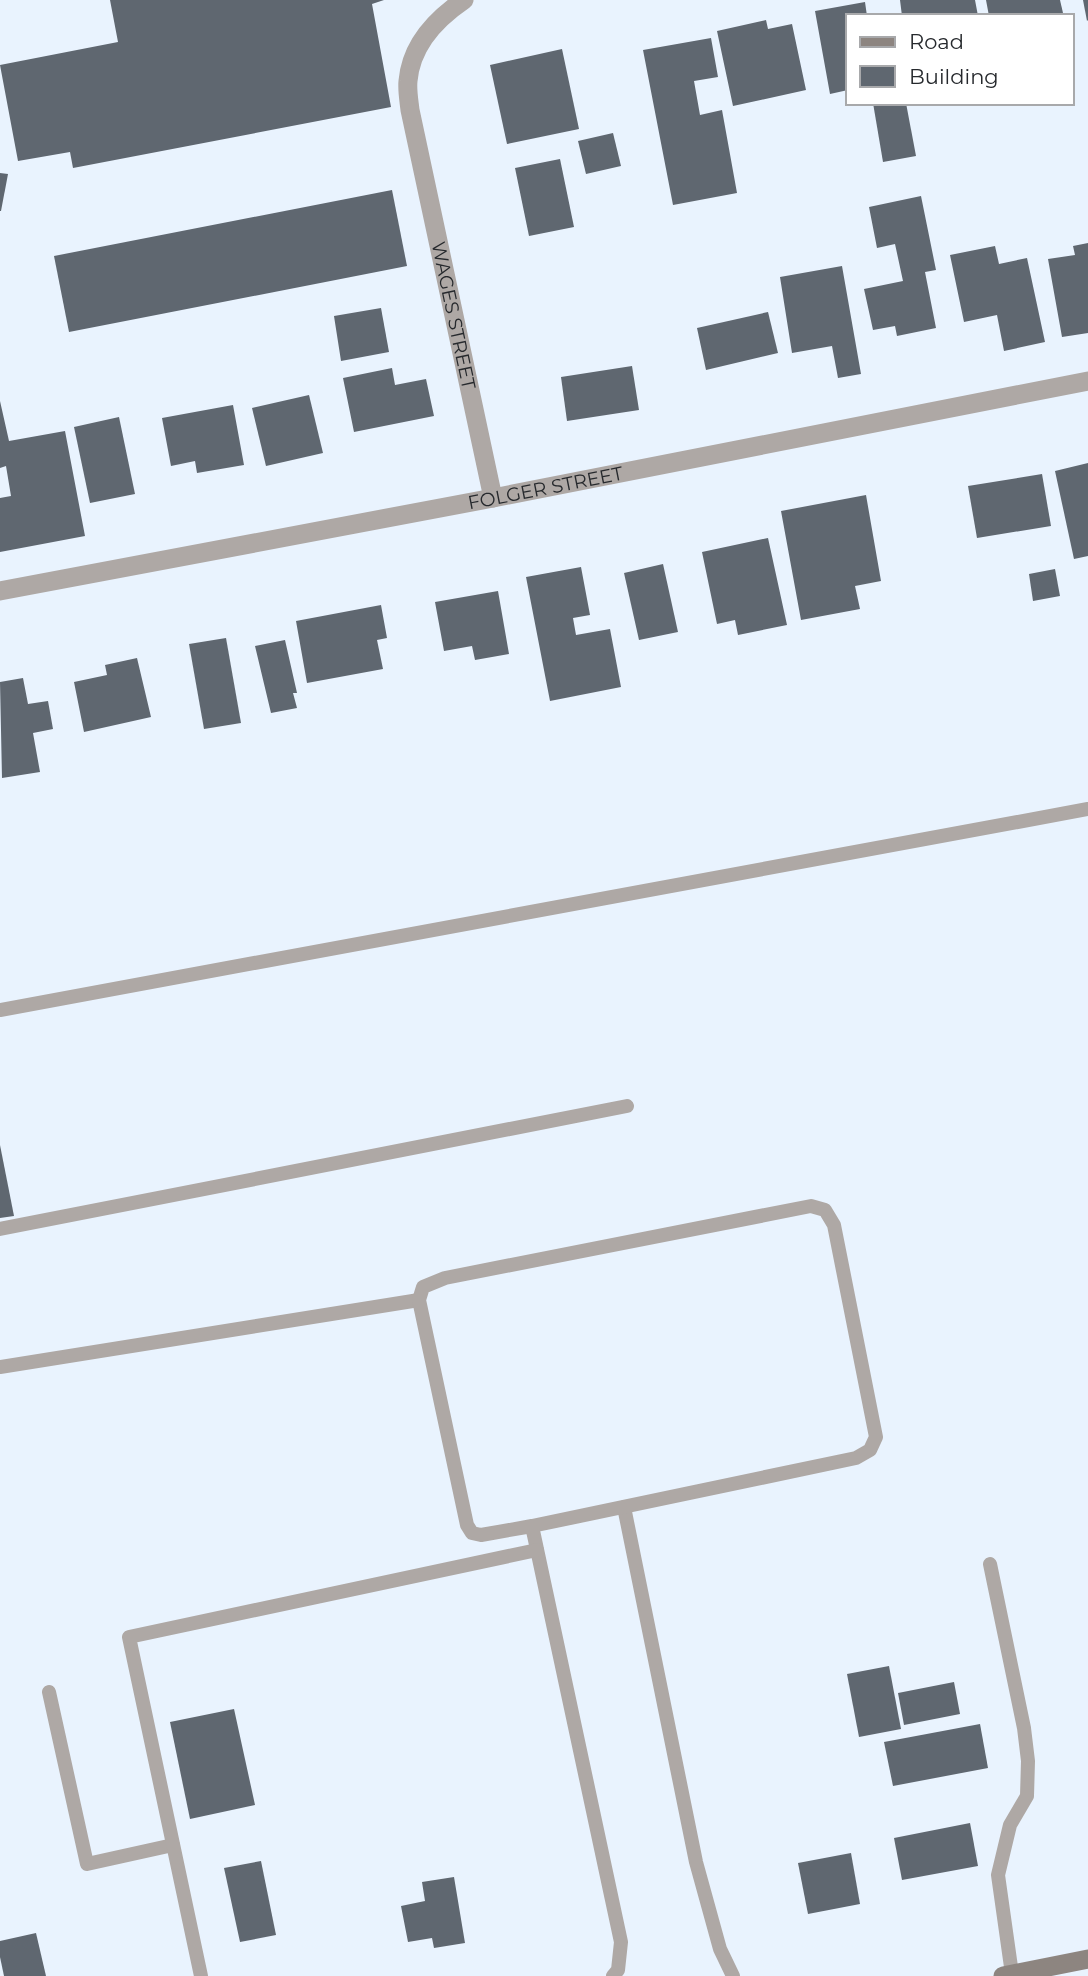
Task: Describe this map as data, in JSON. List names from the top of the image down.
{
  "streets": {
    "street": ["WAGES STREET", "FOLGER STREET"]
  },
  "crossings": [
    ["WAGES STREET", "FOLGER STREET"]
  ],
  "legend": ["Road", "Building"]
}
